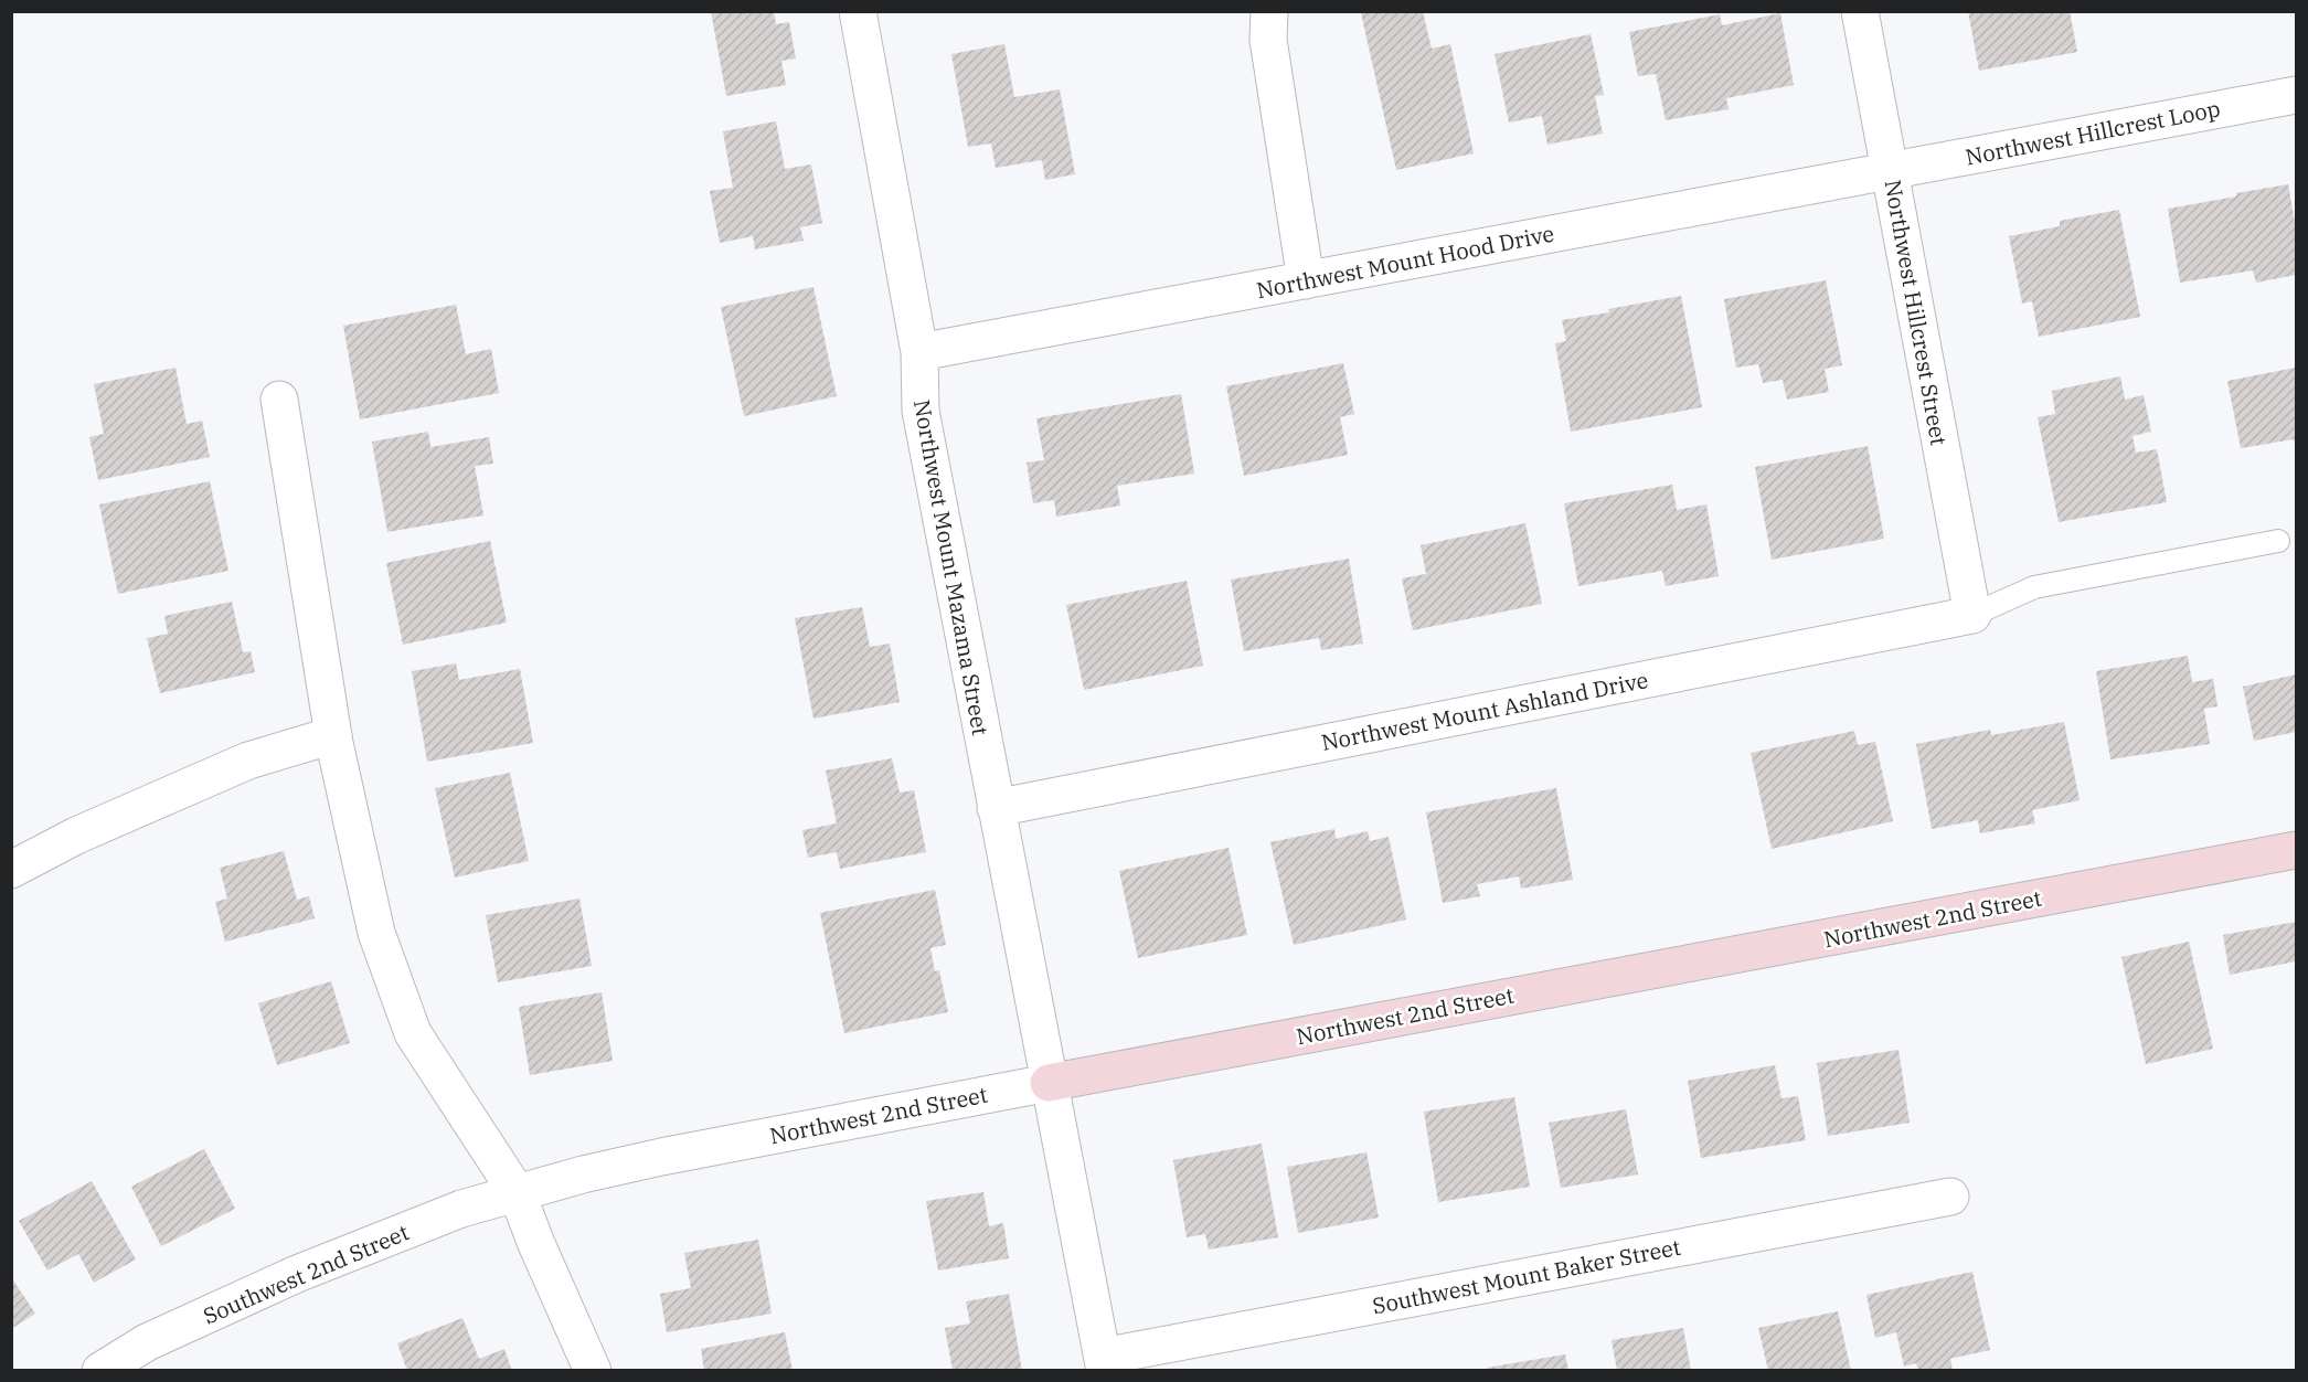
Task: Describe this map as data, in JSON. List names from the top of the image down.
{
  "streets": {
    "street": [
      "Northwest Hillcrest Loop",
      "Northwest Mount Hood Drive",
      "Northwest Hillcrest Street",
      "Northwest Mount Mazama Street",
      "Northwest Mount Ashland Drive",
      "Northwest 2nd Street",
      "Southwest 2nd Street",
      "Southwest Mount Baker Street"
    ]
  },
  "crossings": [
    ["Northwest Hillcrest Loop", "Northwest Mount Hood Drive"],
    ["Northwest Hillcrest Loop", "Northwest Hillcrest Street"],
    ["Northwest Mount Hood Drive", "Northwest Hillcrest Street"],
    ["Northwest Mount Hood Drive", "Northwest Mount Mazama Street"],
    ["Northwest Hillcrest Street", "Northwest Mount Ashland Drive"],
    ["Northwest Mount Mazama Street", "Northwest Mount Ashland Drive"],
    ["Northwest Mount Mazama Street", "Northwest 2nd Street"],
    ["Northwest Mount Mazama Street", "Southwest Mount Baker Street"],
    ["Northwest 2nd Street", "Southwest 2nd Street"]
  ]
}
